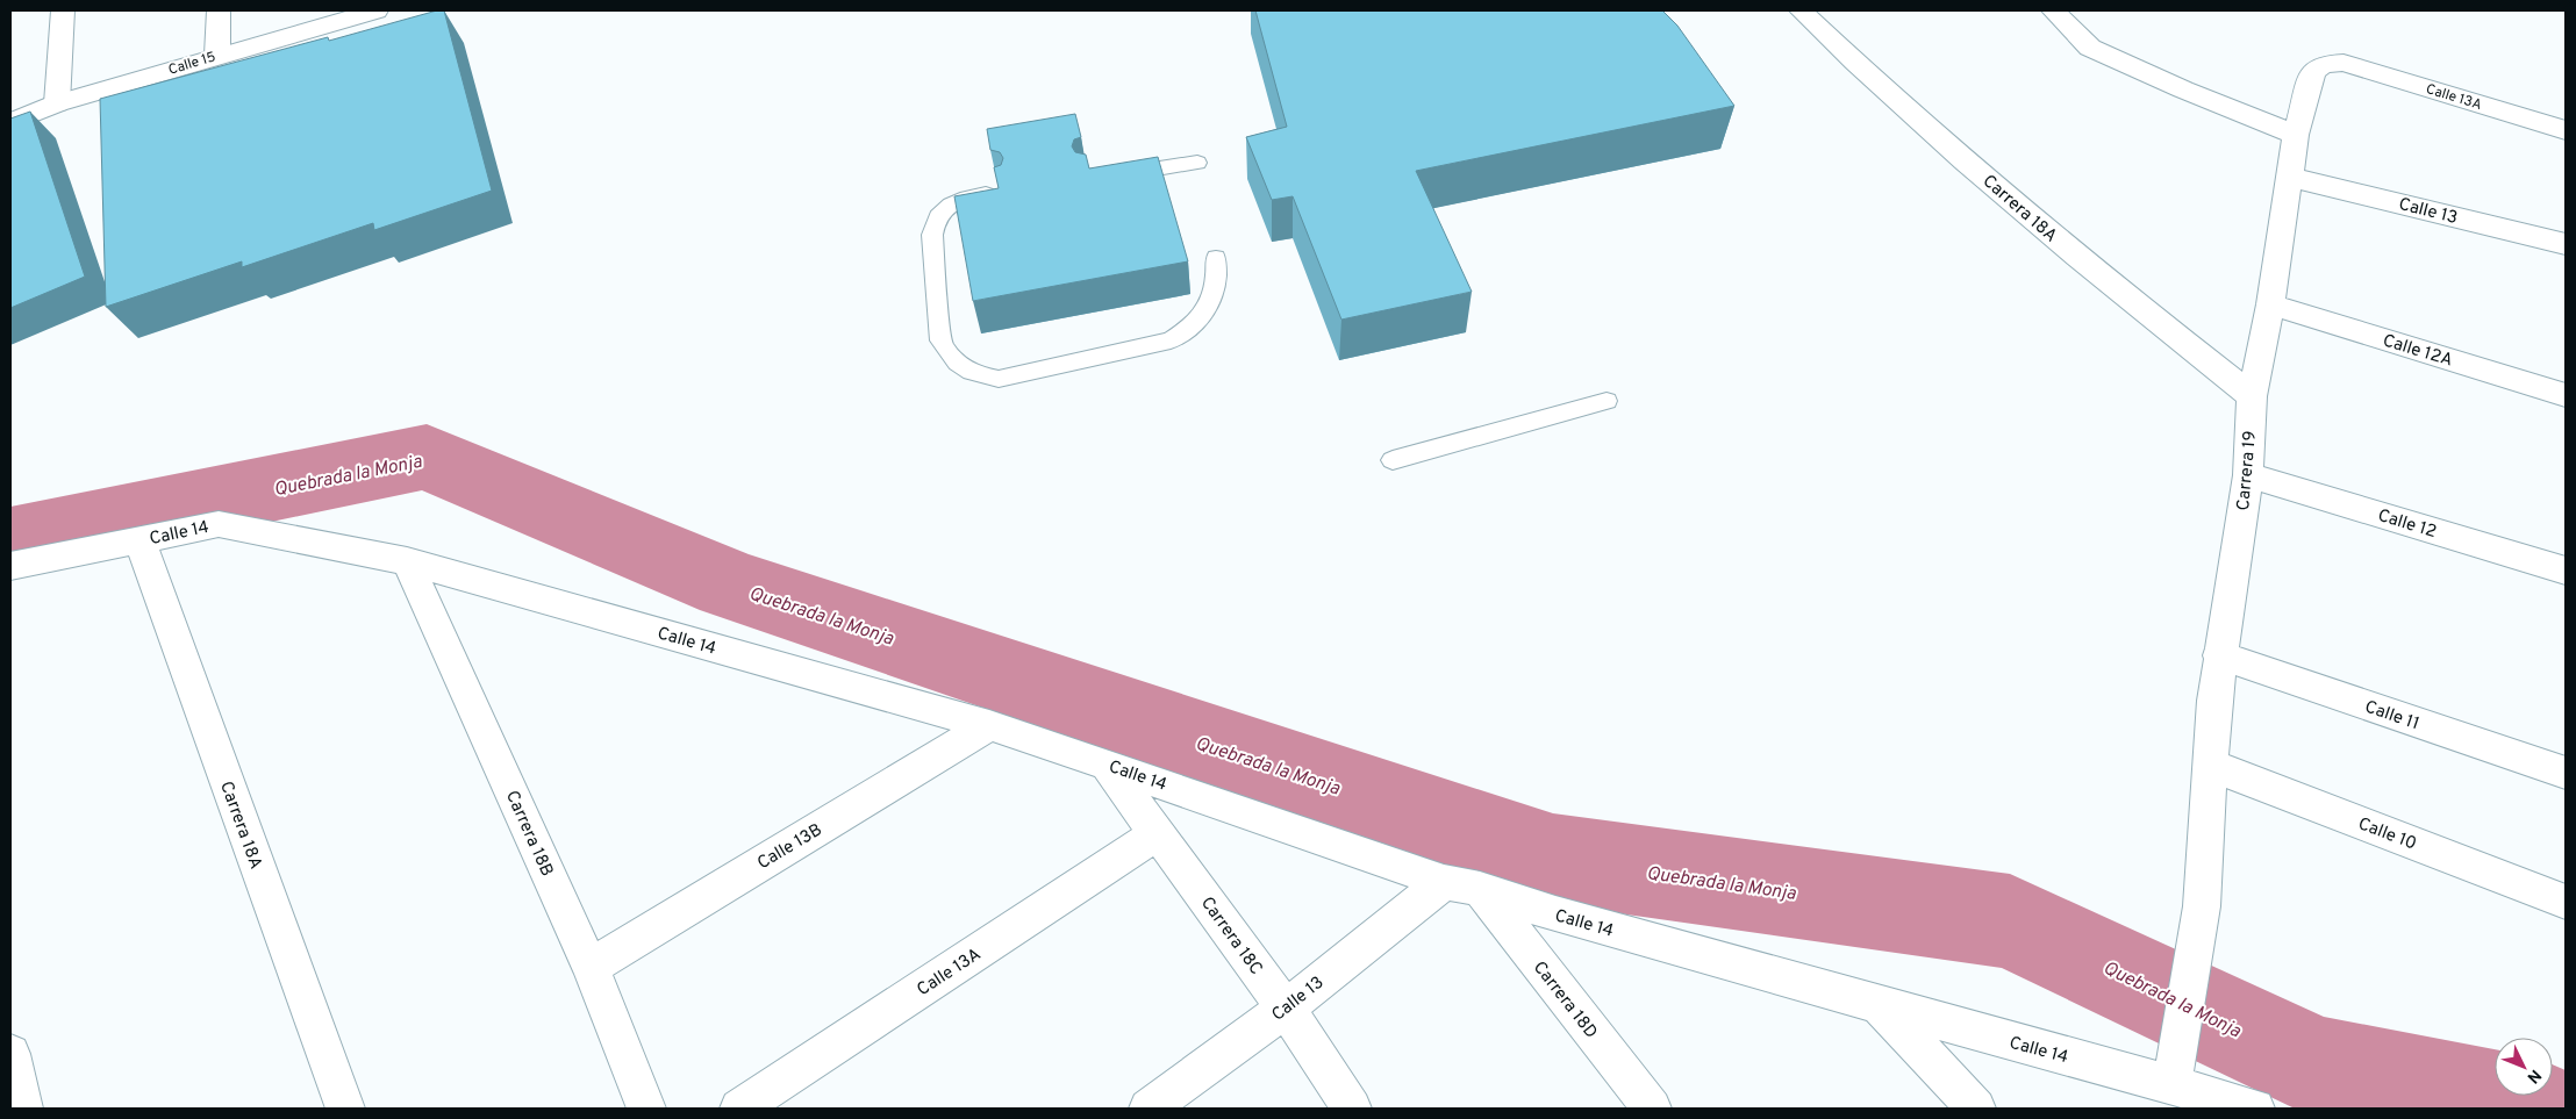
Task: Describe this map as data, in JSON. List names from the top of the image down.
{
  "streets": {
    "street": [
      "Calle 15",
      "Calle 13A",
      "Carrera 18A",
      "Calle 13",
      "Calle 12A",
      "Carrera 19",
      "Calle 12",
      "Calle 14",
      "Calle 11",
      "Carrera 18B",
      "Calle 10",
      "Calle 13B",
      "Carrera 18C",
      "Carrera 18D"
    ]
  },
  "crossings": [
    ["Calle 13A", "Carrera 19"],
    ["Calle 13A", "Carrera 18C"],
    ["Carrera 18A", "Carrera 19"],
    ["Carrera 18A", "Calle 14"],
    ["Calle 13", "Carrera 19"],
    ["Calle 13", "Calle 14"],
    ["Calle 13", "Carrera 18C"],
    ["Calle 13", "Carrera 18D"],
    ["Calle 12A", "Carrera 19"],
    ["Carrera 19", "Calle 12"],
    ["Carrera 19", "Calle 14"],
    ["Carrera 19", "Calle 11"],
    ["Carrera 19", "Calle 10"],
    ["Calle 14", "Carrera 18B"],
    ["Calle 14", "Calle 13B"],
    ["Calle 14", "Carrera 18C"],
    ["Calle 14", "Carrera 18D"],
    ["Carrera 18B", "Calle 13B"]
  ],
  "water": ["Quebrada la Monja"],
  "north": "bottom right"
}
